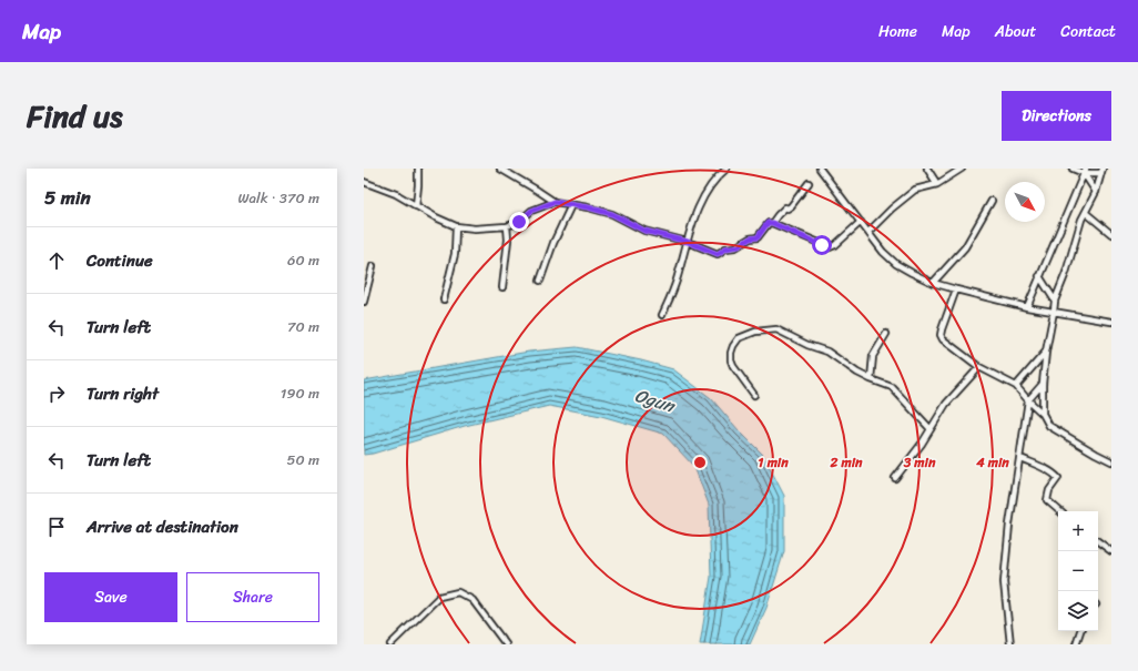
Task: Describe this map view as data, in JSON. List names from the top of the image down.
{
  "water": ["Ogun"],
  "north": "bottom right",
  "page": {
    "header": "Map",
    "nav": [
      "Home",
      "Map",
      "About",
      "Contact"
    ],
    "title": "Find us",
    "buttons": [
      "Directions",
      ["Save", "Share"]
    ],
    "heading": ["5 min", "Walk · 370 m"],
    "list": [
      ["Continue", "60 m"],
      ["Turn left", "70 m"],
      ["Turn right", "190 m"],
      ["Turn left", "50 m"],
      "Arrive at destination"
    ],
    "map_buttons": ["+", "−"]
  },
  "rings": [
    "1 min",
    "2 min",
    "3 min",
    "4 min"
  ]
}
